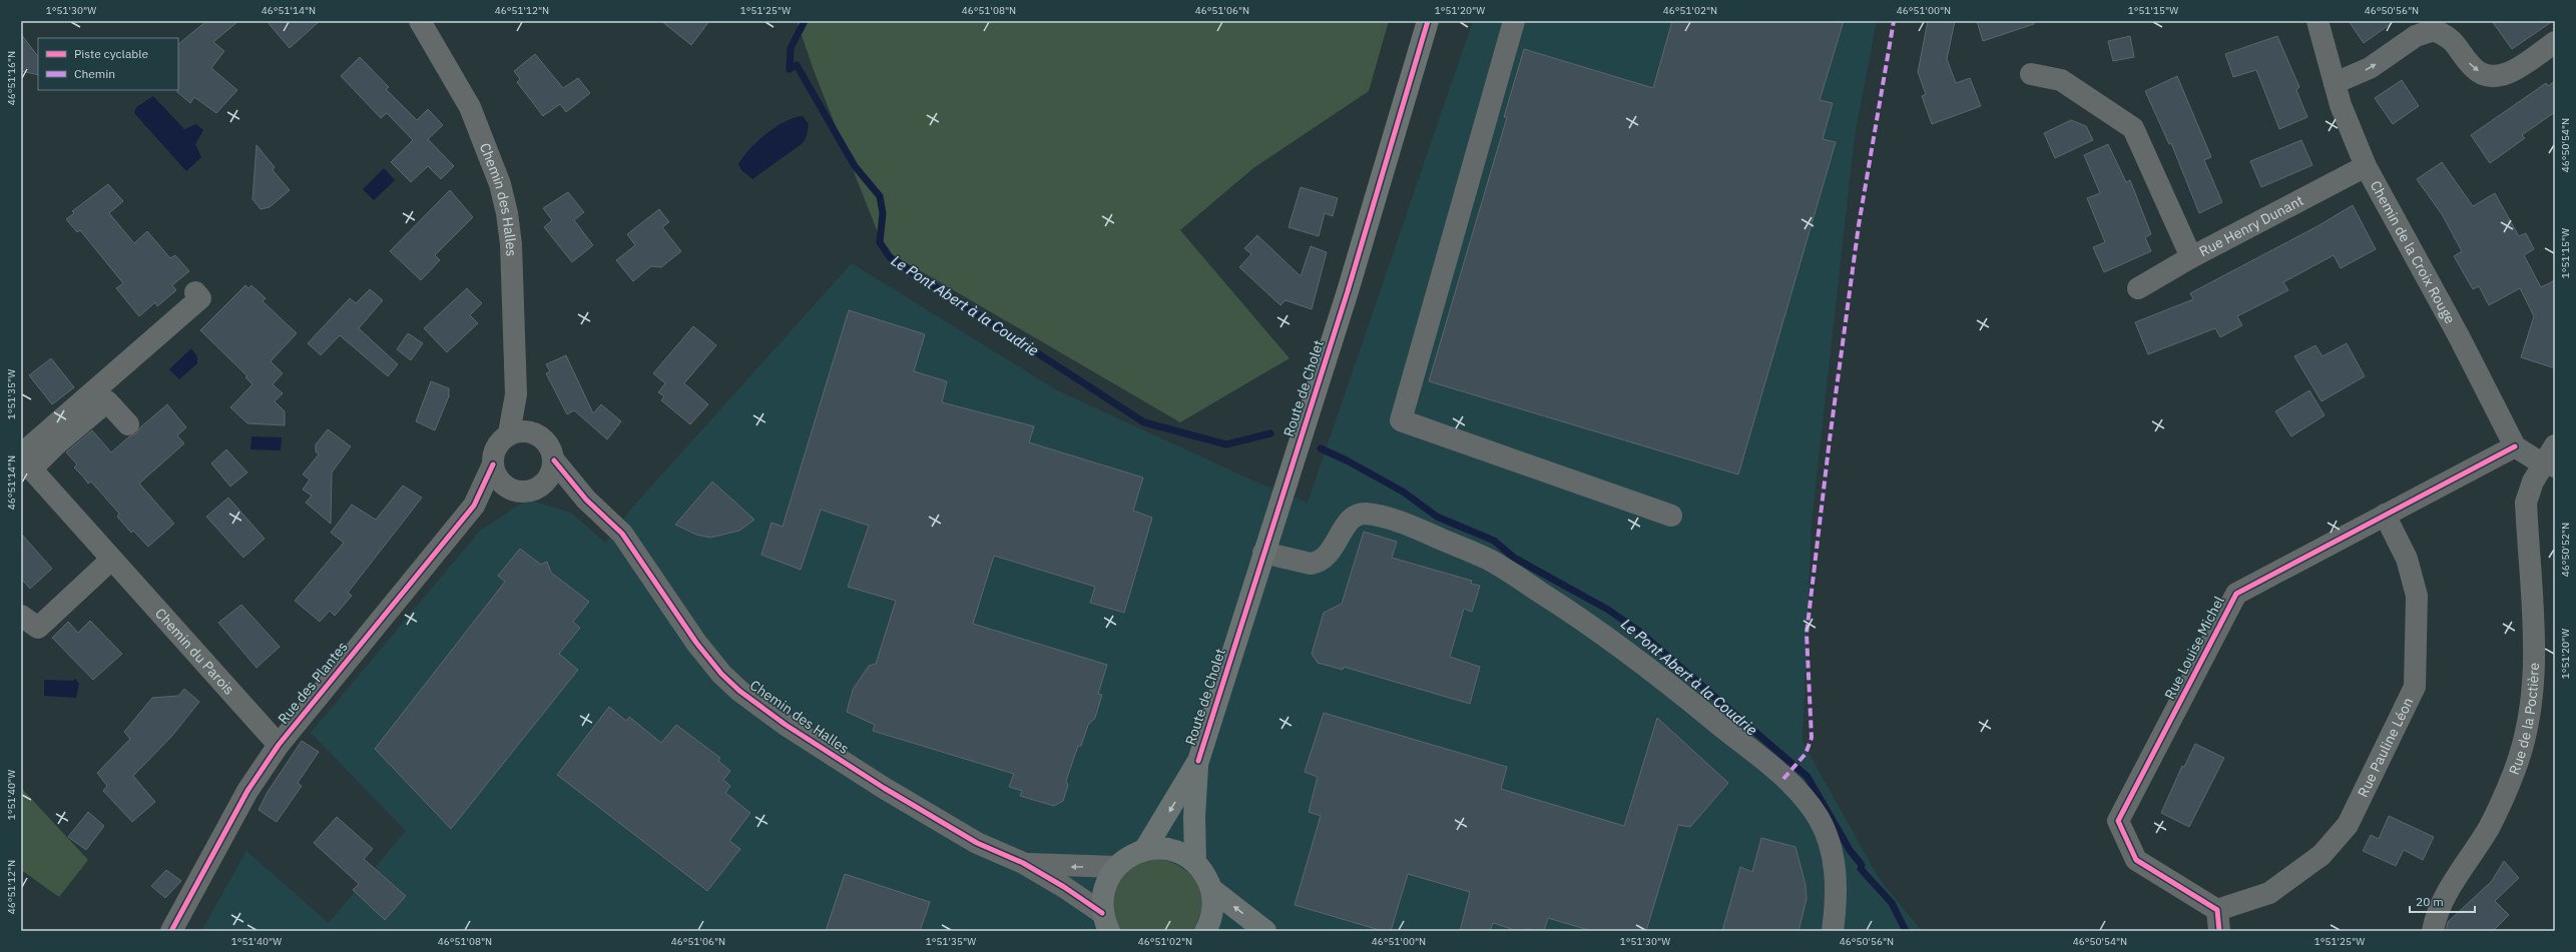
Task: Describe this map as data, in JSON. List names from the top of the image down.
{
  "streets": {
    "main road": ["Route de Cholet"],
    "street": [
      "Chemin des Halles",
      "Rue Henry Dunant",
      "Chemin de la Croix Rouge",
      "Rue Louise Michel",
      "Chemin du Parois",
      "Rue des Plantes",
      "Rue de la Poctière",
      "Rue Pauline Léon"
    ]
  },
  "crossings": [
    ["Chemin des Halles", "Rue des Plantes"],
    ["Rue Henry Dunant", "Chemin de la Croix Rouge"],
    ["Chemin de la Croix Rouge", "Rue Louise Michel"],
    ["Rue Louise Michel", "Rue Pauline Léon"],
    ["Chemin du Parois", "Rue des Plantes"]
  ],
  "water": ["Le Pont Abert à la Coudrie"],
  "legend": ["Piste cyclable", "Chemin"],
  "scale_bar": "20 m",
  "coordinates": [
    "1°51'30\"W",
    "46°51'14\"N",
    "46°51'12\"N",
    "1°51'25\"W",
    "46°51'08\"N",
    "46°51'06\"N",
    "1°51'20\"W",
    "46°51'02\"N",
    "46°51'00\"N",
    "1°51'15\"W",
    "46°50'56\"N",
    "46°51'16\"N",
    "46°50'54\"N",
    "1°51'35\"W",
    "46°50'52\"N",
    "1°51'40\"W"
  ]
}
